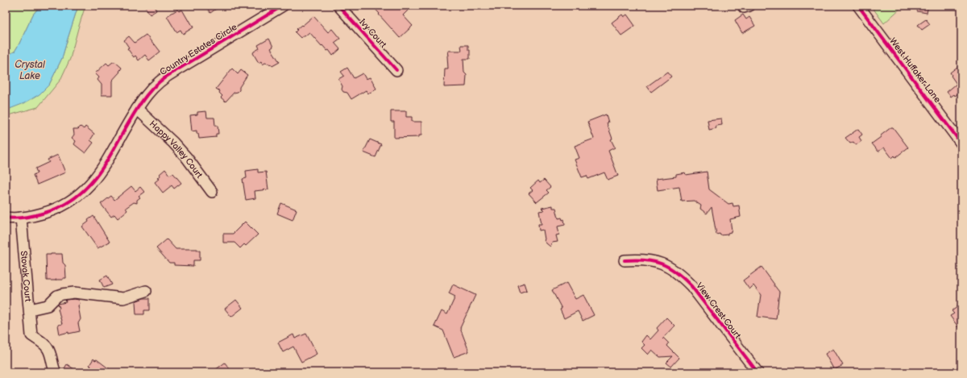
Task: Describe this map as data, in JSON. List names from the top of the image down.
{
  "streets": {
    "street": [
      "Ivy Court",
      "Country Estates Circle",
      "West Huffaker Lane",
      "Happy Valley Court",
      "Stovak Court",
      "View Crest Court"
    ]
  },
  "crossings": [
    ["Country Estates Circle", "Happy Valley Court"],
    ["Country Estates Circle", "Stovak Court"]
  ],
  "water": ["Crystal Lake"]
}
